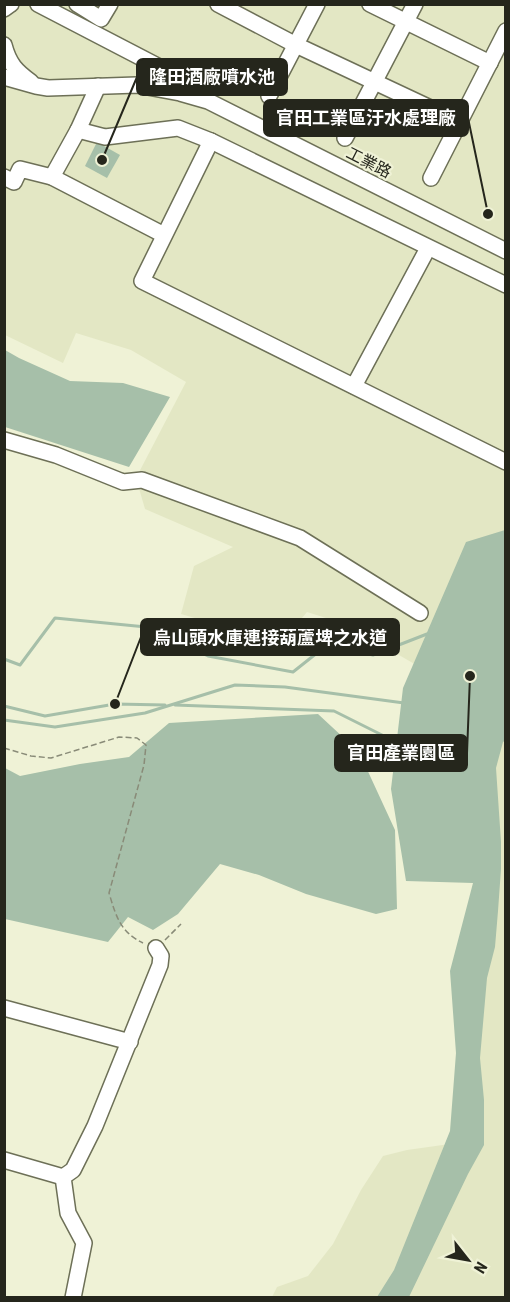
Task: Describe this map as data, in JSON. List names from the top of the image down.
{
  "streets": {
    "street": ["工業路"]
  },
  "places": [
    "隆田酒廠噴水池",
    "官田工業區汙水處理廠",
    "官田產業園區",
    "烏山頭水庫連接葫蘆埤之水道"
  ],
  "north": "bottom right"
}
